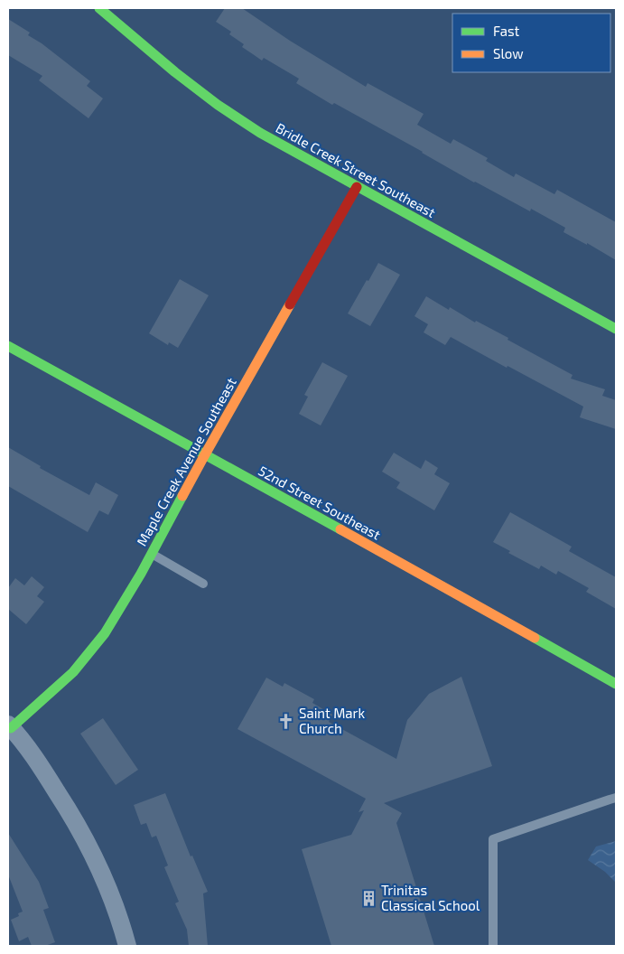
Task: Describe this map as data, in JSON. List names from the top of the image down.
{
  "streets": {
    "street": ["Bridle Creek Street Southeast", "Maple Creek Avenue Southeast", "52nd Street Southeast"]
  },
  "crossings": [
    ["Bridle Creek Street Southeast", "Maple Creek Avenue Southeast"],
    ["Maple Creek Avenue Southeast", "52nd Street Southeast"]
  ],
  "places": {
    "church": ["Saint Mark Church"],
    "building": ["Trinitas Classical School"]
  },
  "legend": ["Fast", "Slow"]
}
